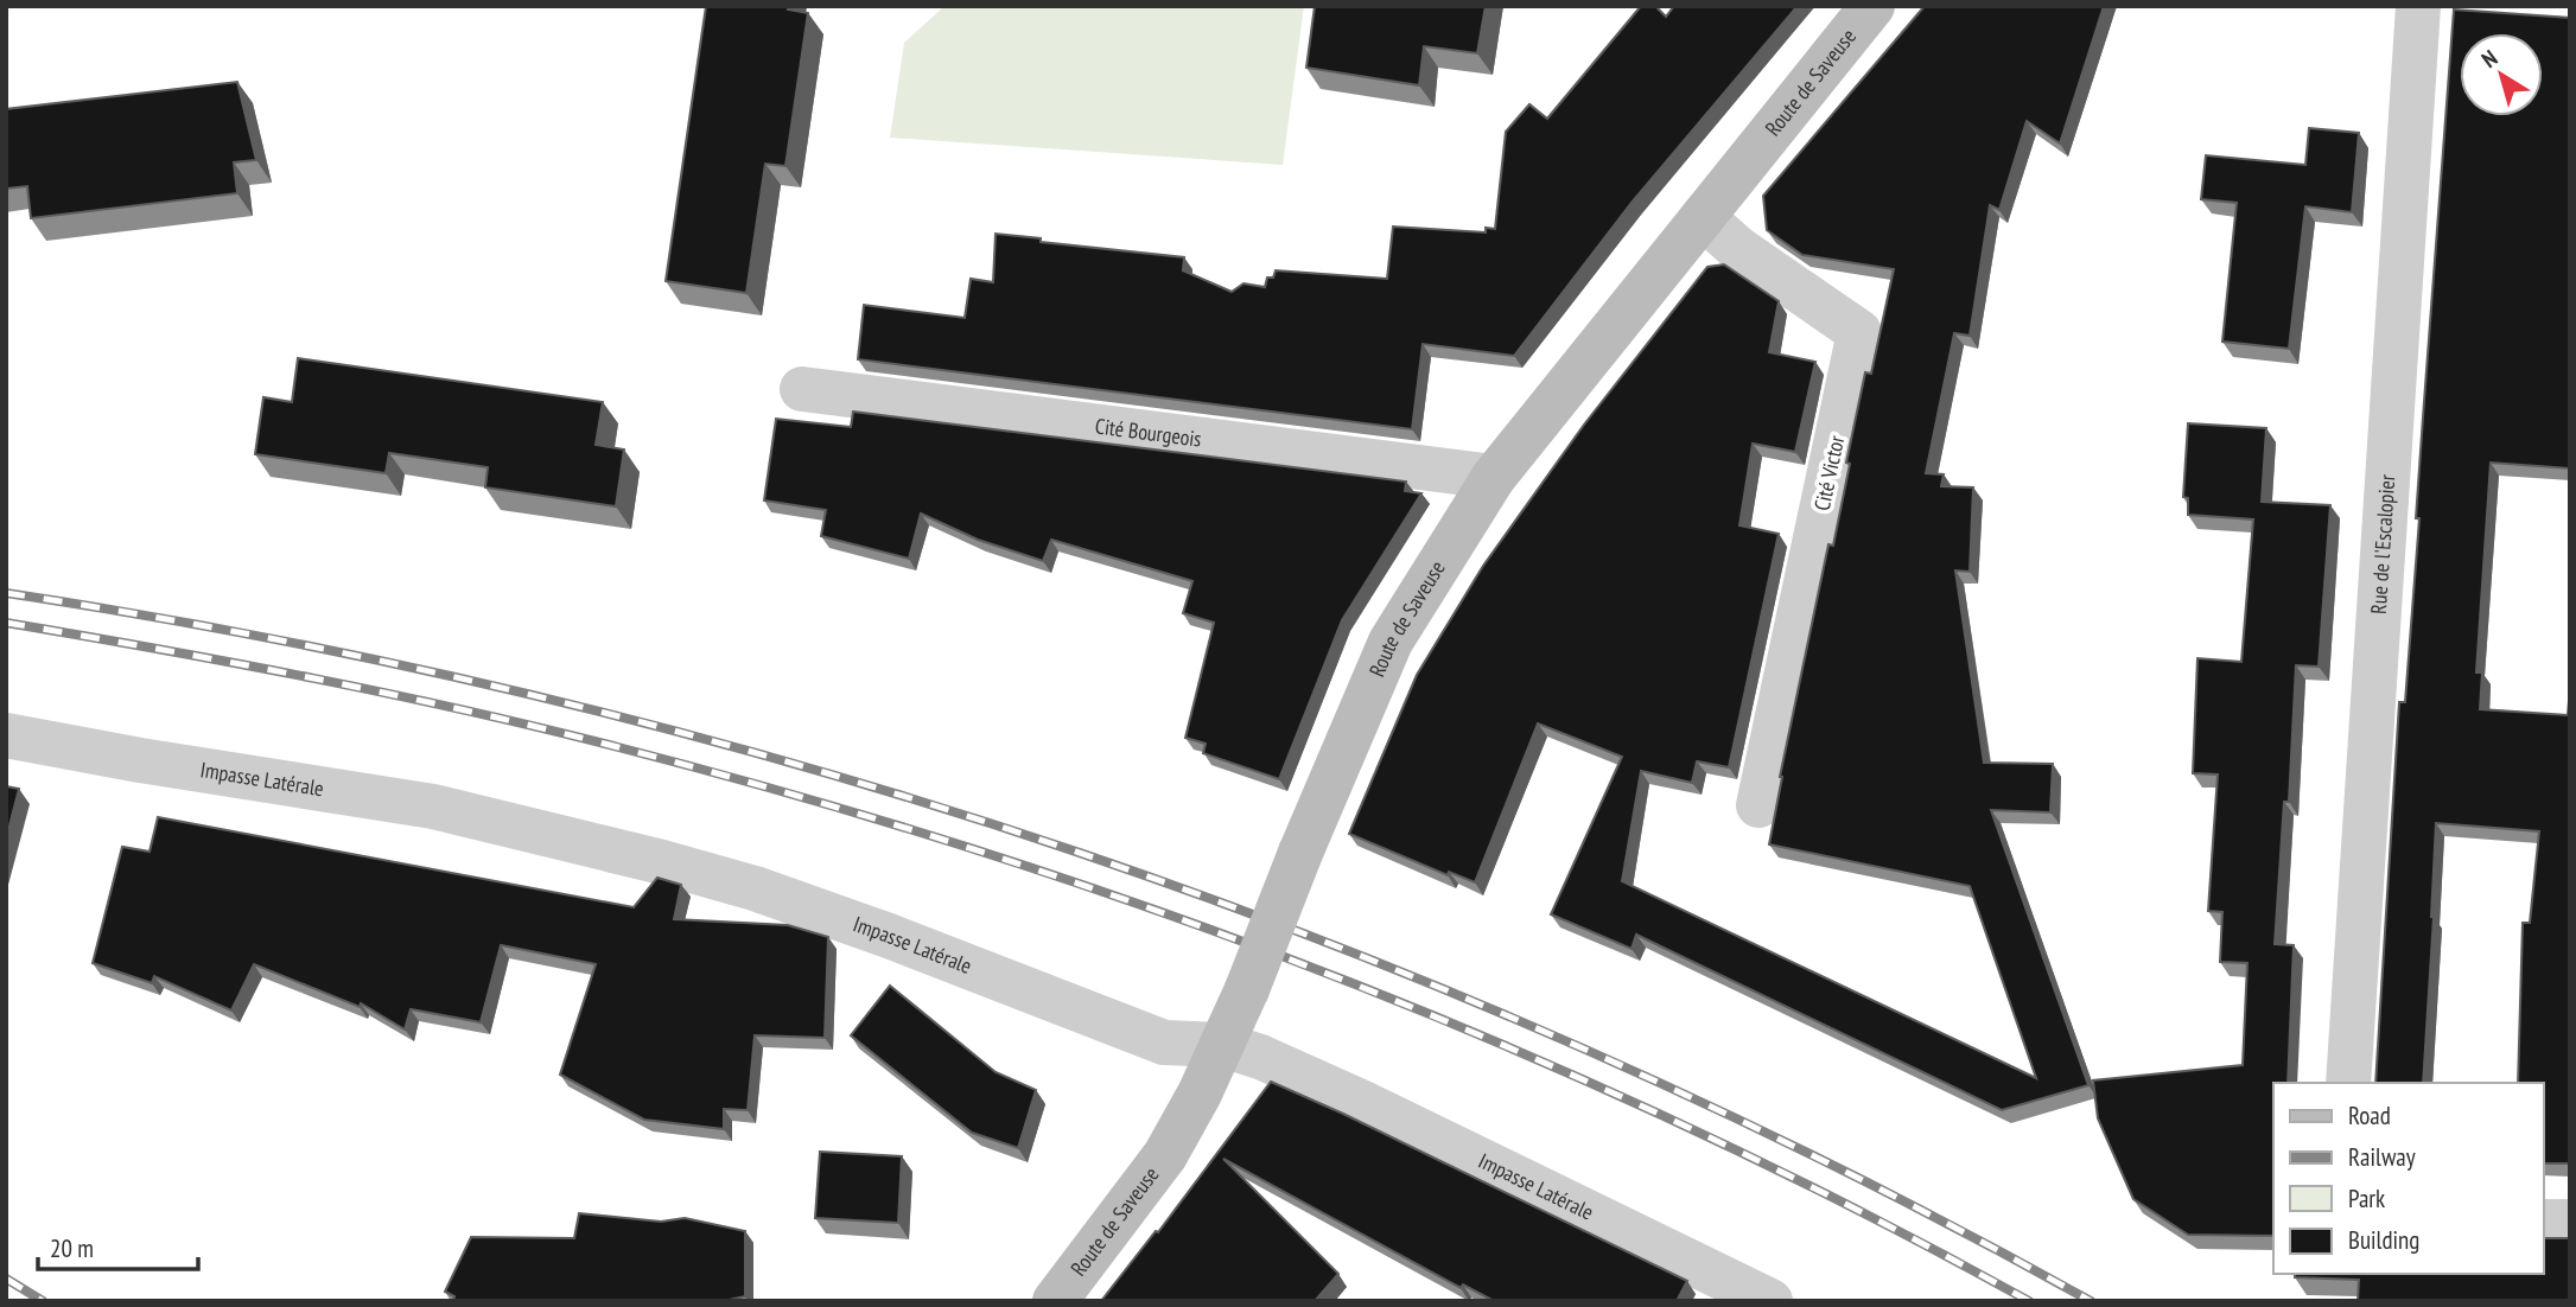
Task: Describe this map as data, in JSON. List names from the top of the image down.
{
  "streets": {
    "main road": ["Route de Saveuse"],
    "street": [
      "Cité Bourgeois",
      "Cité Victor",
      "Rue de l'Escalopier",
      "Impasse Latérale"
    ]
  },
  "crossings": [
    ["Route de Saveuse", "Cité Bourgeois"],
    ["Route de Saveuse", "Cité Victor"],
    ["Route de Saveuse", "Impasse Latérale"]
  ],
  "legend": [
    "Road",
    "Railway",
    "Park",
    "Building"
  ],
  "scale_bar": "20 m",
  "north": "top left"
}
